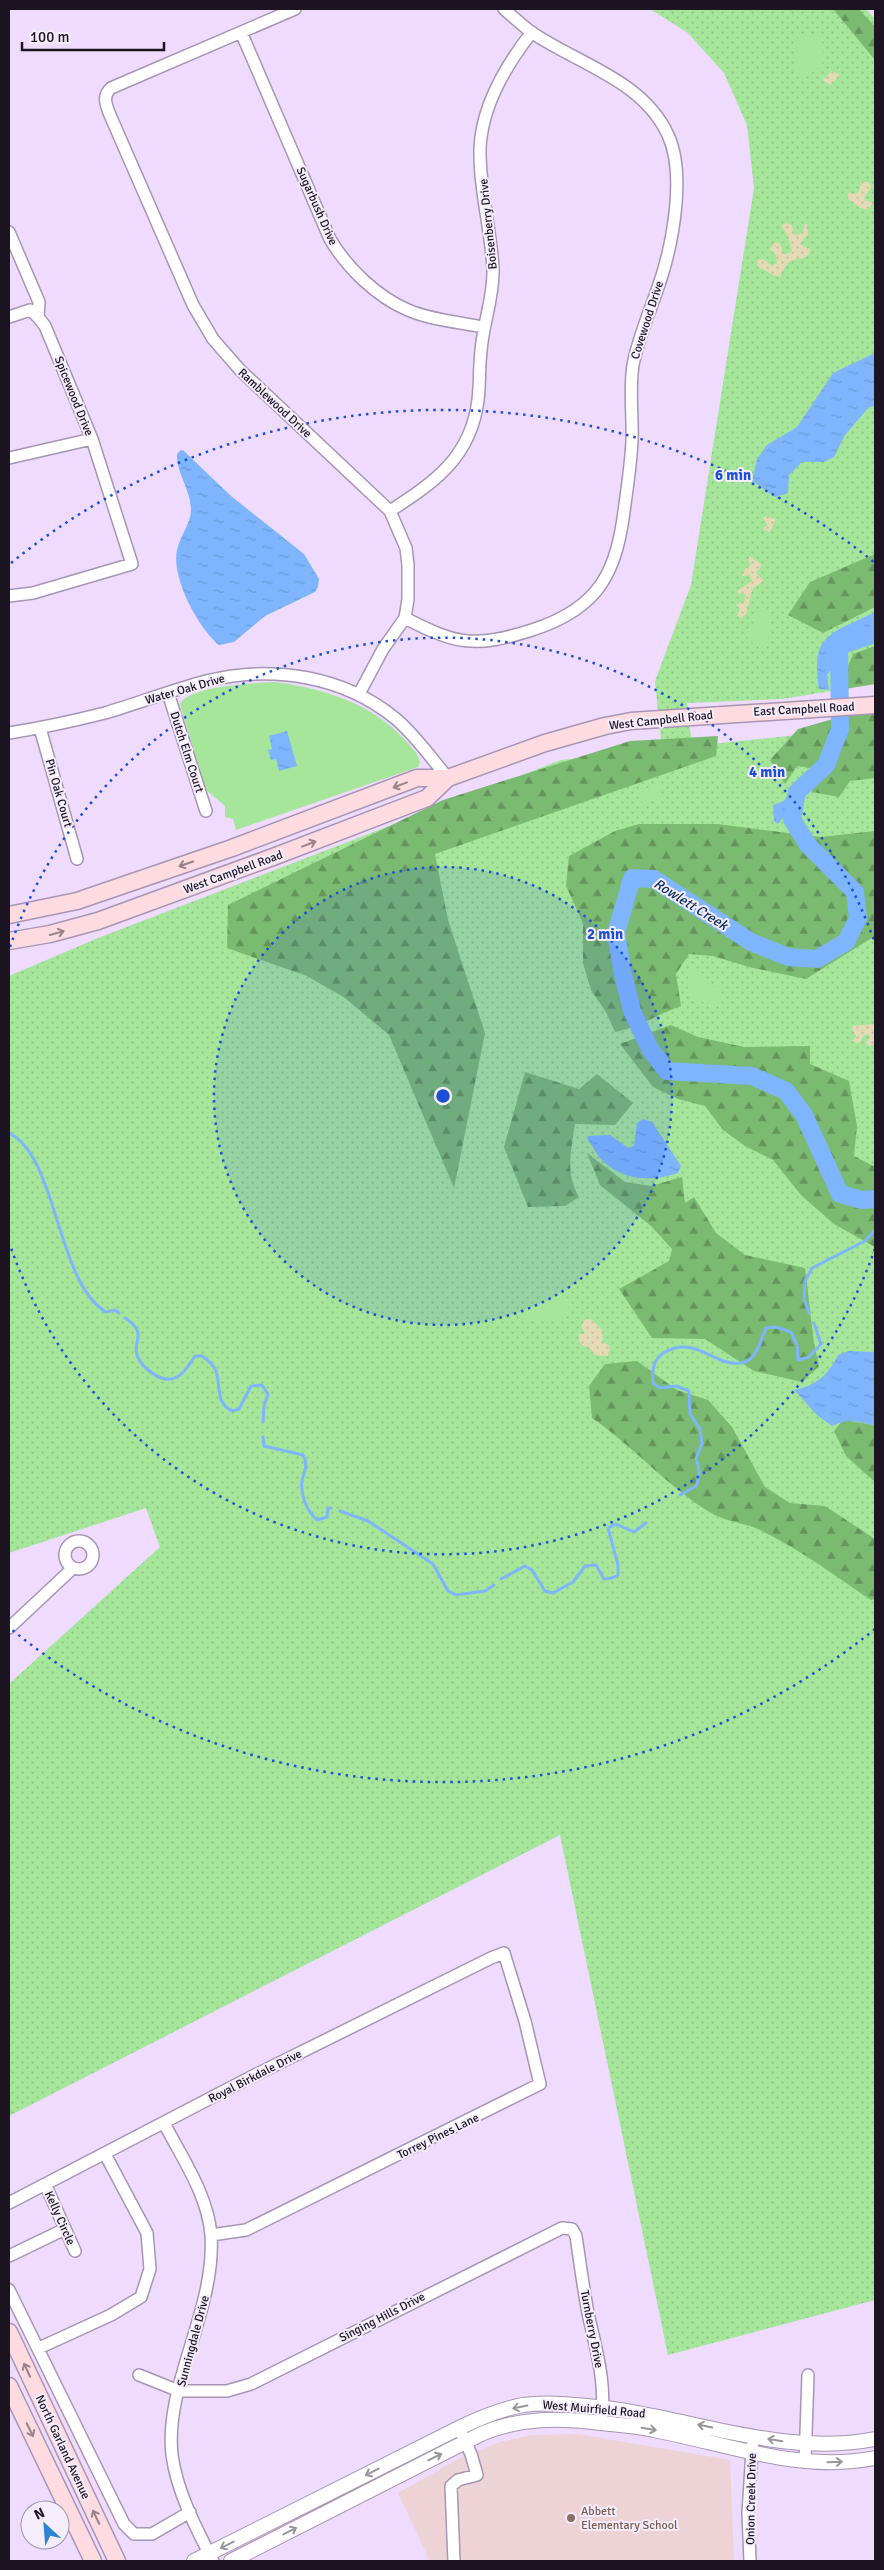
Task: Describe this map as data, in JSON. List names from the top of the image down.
{
  "streets": {
    "main road": ["East Campbell Road", "West Campbell Road", "North Garland Avenue"],
    "street": [
      "Sugarbush Drive",
      "Boisenberry Drive",
      "Covewood Drive",
      "Spicewood Drive",
      "Ramblewood Drive",
      "Water Oak Drive",
      "Dutch Elm Court",
      "Pin Oak Court",
      "Royal Birkdale Drive",
      "Torrey Pines Lane",
      "Kelly Circle",
      "Singing Hills Drive",
      "Turnberry Drive",
      "Sunningdale Drive",
      "West Muirfield Road",
      "Onion Creek Drive"
    ]
  },
  "crossings": [
    ["Sugarbush Drive", "Boisenberry Drive"],
    ["Sugarbush Drive", "Ramblewood Drive"],
    ["Boisenberry Drive", "Covewood Drive"],
    ["Boisenberry Drive", "Ramblewood Drive"],
    ["Covewood Drive", "Ramblewood Drive"],
    ["Water Oak Drive", "West Campbell Road"],
    ["Water Oak Drive", "Dutch Elm Court"],
    ["Water Oak Drive", "Pin Oak Court"],
    ["East Campbell Road", "West Campbell Road"],
    ["Royal Birkdale Drive", "Torrey Pines Lane"],
    ["Royal Birkdale Drive", "Kelly Circle"],
    ["Royal Birkdale Drive", "Sunningdale Drive"],
    ["Torrey Pines Lane", "Sunningdale Drive"],
    ["Singing Hills Drive", "Turnberry Drive"],
    ["Singing Hills Drive", "Sunningdale Drive"],
    ["Turnberry Drive", "West Muirfield Road"],
    ["Sunningdale Drive", "West Muirfield Road"],
    ["West Muirfield Road", "Onion Creek Drive"]
  ],
  "water": ["Rowlett Creek"],
  "places": ["Abbett Elementary School"],
  "scale_bar": "100 m",
  "north": "top left",
  "rings": ["6 min", "4 min", "2 min"]
}
